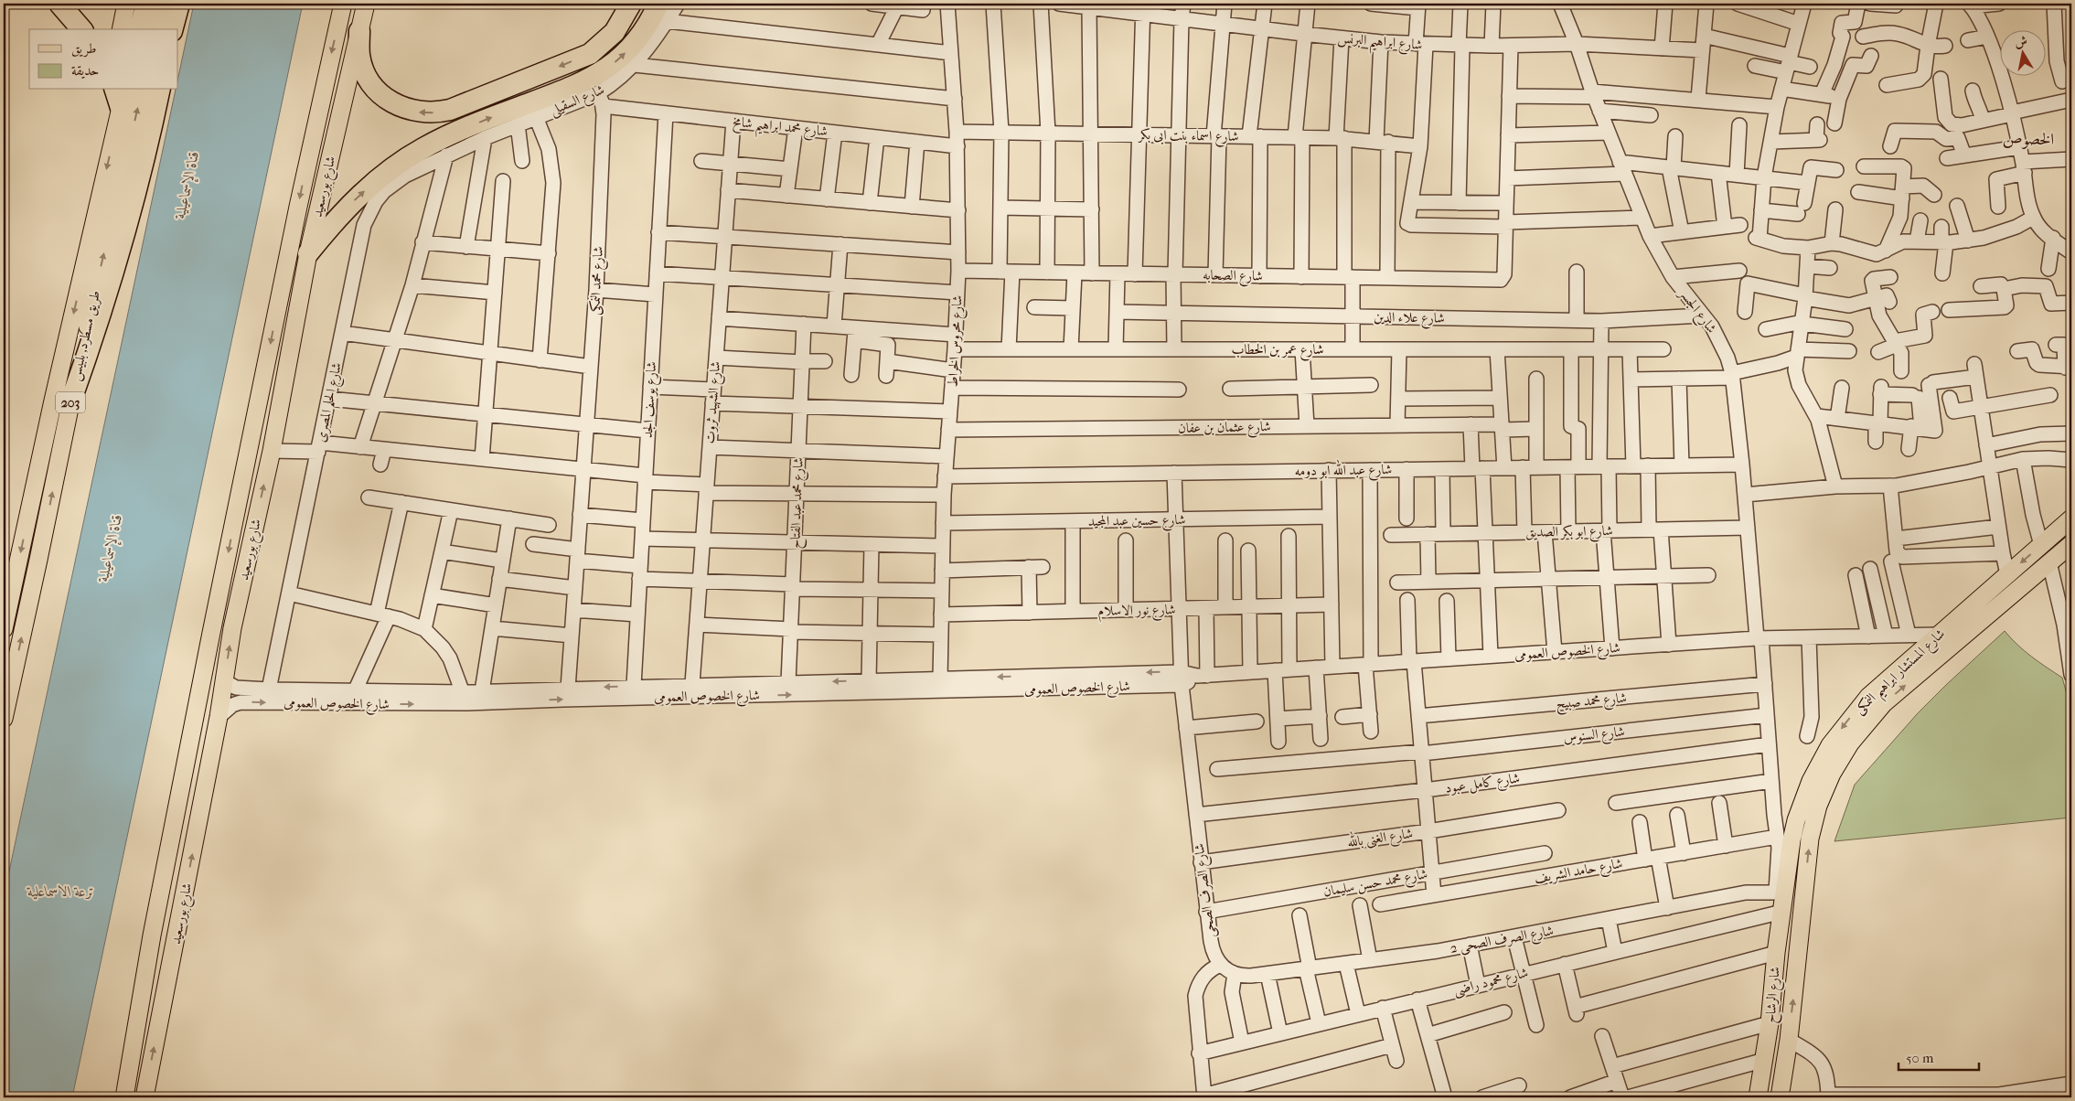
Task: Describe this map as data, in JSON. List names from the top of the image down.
{
  "streets": {
    "main road": [
      "شارع بورسعيد",
      "طريق مسطرد, بلبيس",
      "203",
      "شارع المستشار ابراهيم النمكى",
      "شارع الرشاح"
    ],
    "street": [
      "شارع ابراهيم البرنس",
      "شارع السقيلى",
      "شارع محمد ابراهيم شامخ",
      "شارع اسماء بنت ابى بكر",
      "شارع الصحابه",
      "شارع محمد النمكى",
      "شارع الجسر",
      "شارع علاء الدين",
      "شارع محروس الخراط",
      "شارع عمر بن الخطاب",
      "شارع يوسف الجد",
      "شارع الحلم المصرى",
      "شارع الشهيد ثروت",
      "شارع عثمان بن عفان",
      "شارع عبد الله ابو دومه",
      "شارع محمد عبد الفتاح",
      "شارع حسين عبد المجيد",
      "شارع ابو بكر الصديق",
      "شارع نور الاسلام",
      "شارع الخصوص العمومى",
      "شارع محمد صبيح",
      "شارع السنوس",
      "شارع كامل عبود",
      "شارع الغنى بالله",
      "شارع حامد الشريف",
      "شارع محمد حسن سليمان",
      "شارع الصرف الصحى",
      "شارع الصرف الصحى 2",
      "شارع محمود راضى"
    ]
  },
  "crossings": [
    ["شارع ابراهيم البرنس", "شارع الجسر"],
    ["شارع السقيلى", "شارع محمد النمكى"],
    ["شارع السقيلى", "شارع الحلم المصرى"],
    ["شارع محمد ابراهيم شامخ", "شارع محمد النمكى"],
    ["شارع محمد ابراهيم شامخ", "شارع محروس الخراط"],
    ["شارع محمد ابراهيم شامخ", "شارع يوسف الجد"],
    ["شارع محمد ابراهيم شامخ", "شارع الشهيد ثروت"],
    ["شارع اسماء بنت ابى بكر", "شارع محروس الخراط"],
    ["شارع بورسعيد", "شارع الخصوص العمومى"],
    ["شارع الصحابه", "شارع محروس الخراط"],
    ["شارع محمد النمكى", "شارع الخصوص العمومى"],
    ["شارع الجسر", "شارع علاء الدين"],
    ["شارع الجسر", "شارع عبد الله ابو دومه"],
    ["شارع الجسر", "شارع ابو بكر الصديق"],
    ["شارع الجسر", "شارع الخصوص العمومى"],
    ["شارع محروس الخراط", "شارع عمر بن الخطاب"],
    ["شارع محروس الخراط", "شارع عثمان بن عفان"],
    ["شارع محروس الخراط", "شارع عبد الله ابو دومه"],
    ["شارع محروس الخراط", "شارع حسين عبد المجيد"],
    ["شارع محروس الخراط", "شارع نور الاسلام"],
    ["شارع محروس الخراط", "شارع الخصوص العمومى"],
    ["شارع يوسف الجد", "شارع الخصوص العمومى"],
    ["شارع الحلم المصرى", "شارع الخصوص العمومى"],
    ["شارع الشهيد ثروت", "شارع الخصوص العمومى"],
    ["شارع عبد الله ابو دومه", "شارع الصرف الصحى"],
    ["شارع محمد عبد الفتاح", "شارع الخصوص العمومى"],
    ["شارع حسين عبد المجيد", "شارع الصرف الصحى"],
    ["شارع نور الاسلام", "شارع الصرف الصحى"],
    ["شارع الخصوص العمومى", "شارع المستشار ابراهيم النمكى"],
    ["شارع الخصوص العمومى", "شارع الصرف الصحى"],
    ["شارع المستشار ابراهيم النمكى", "شارع الصرف الصحى 2"],
    ["شارع المستشار ابراهيم النمكى", "شارع الرشاح"],
    ["شارع كامل عبود", "شارع الصرف الصحى"],
    ["شارع الغنى بالله", "شارع الصرف الصحى"],
    ["شارع محمد حسن سليمان", "شارع الصرف الصحى"],
    ["شارع الصرف الصحى 2", "شارع الرشاح"],
    ["شارع محمود راضى", "شارع الرشاح"]
  ],
  "districts": ["الخصوص"],
  "water": ["قناة الإسماعيلية", "ترعة الاسماعلية"],
  "legend": ["طريق", "حديقة"],
  "scale_bar": "50 m",
  "north": "top"
}
